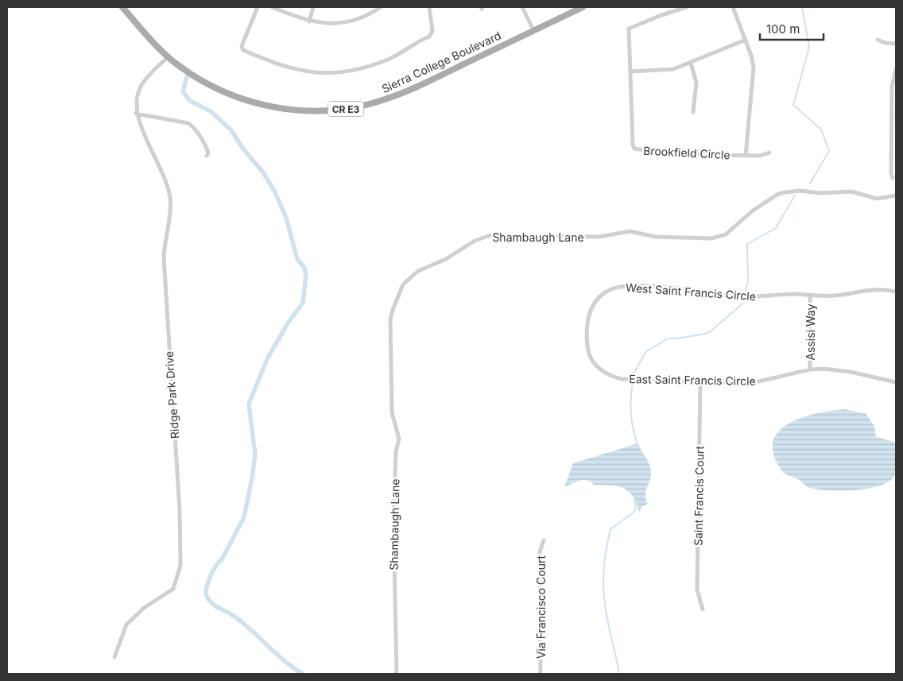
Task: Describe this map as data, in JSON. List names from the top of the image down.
{
  "streets": {
    "main road": ["Sierra College Boulevard", "CR E3"],
    "street": [
      "Brookfield Circle",
      "Shambaugh Lane",
      "West Saint Francis Circle",
      "Assisi Way",
      "East Saint Francis Circle",
      "Ridge Park Drive",
      "Saint Francis Court",
      "Via Francisco Court"
    ]
  },
  "crossings": [
    ["West Saint Francis Circle", "Assisi Way"],
    ["West Saint Francis Circle", "East Saint Francis Circle"],
    ["Assisi Way", "East Saint Francis Circle"],
    ["East Saint Francis Circle", "Saint Francis Court"]
  ],
  "scale_bar": "100 m"
}
